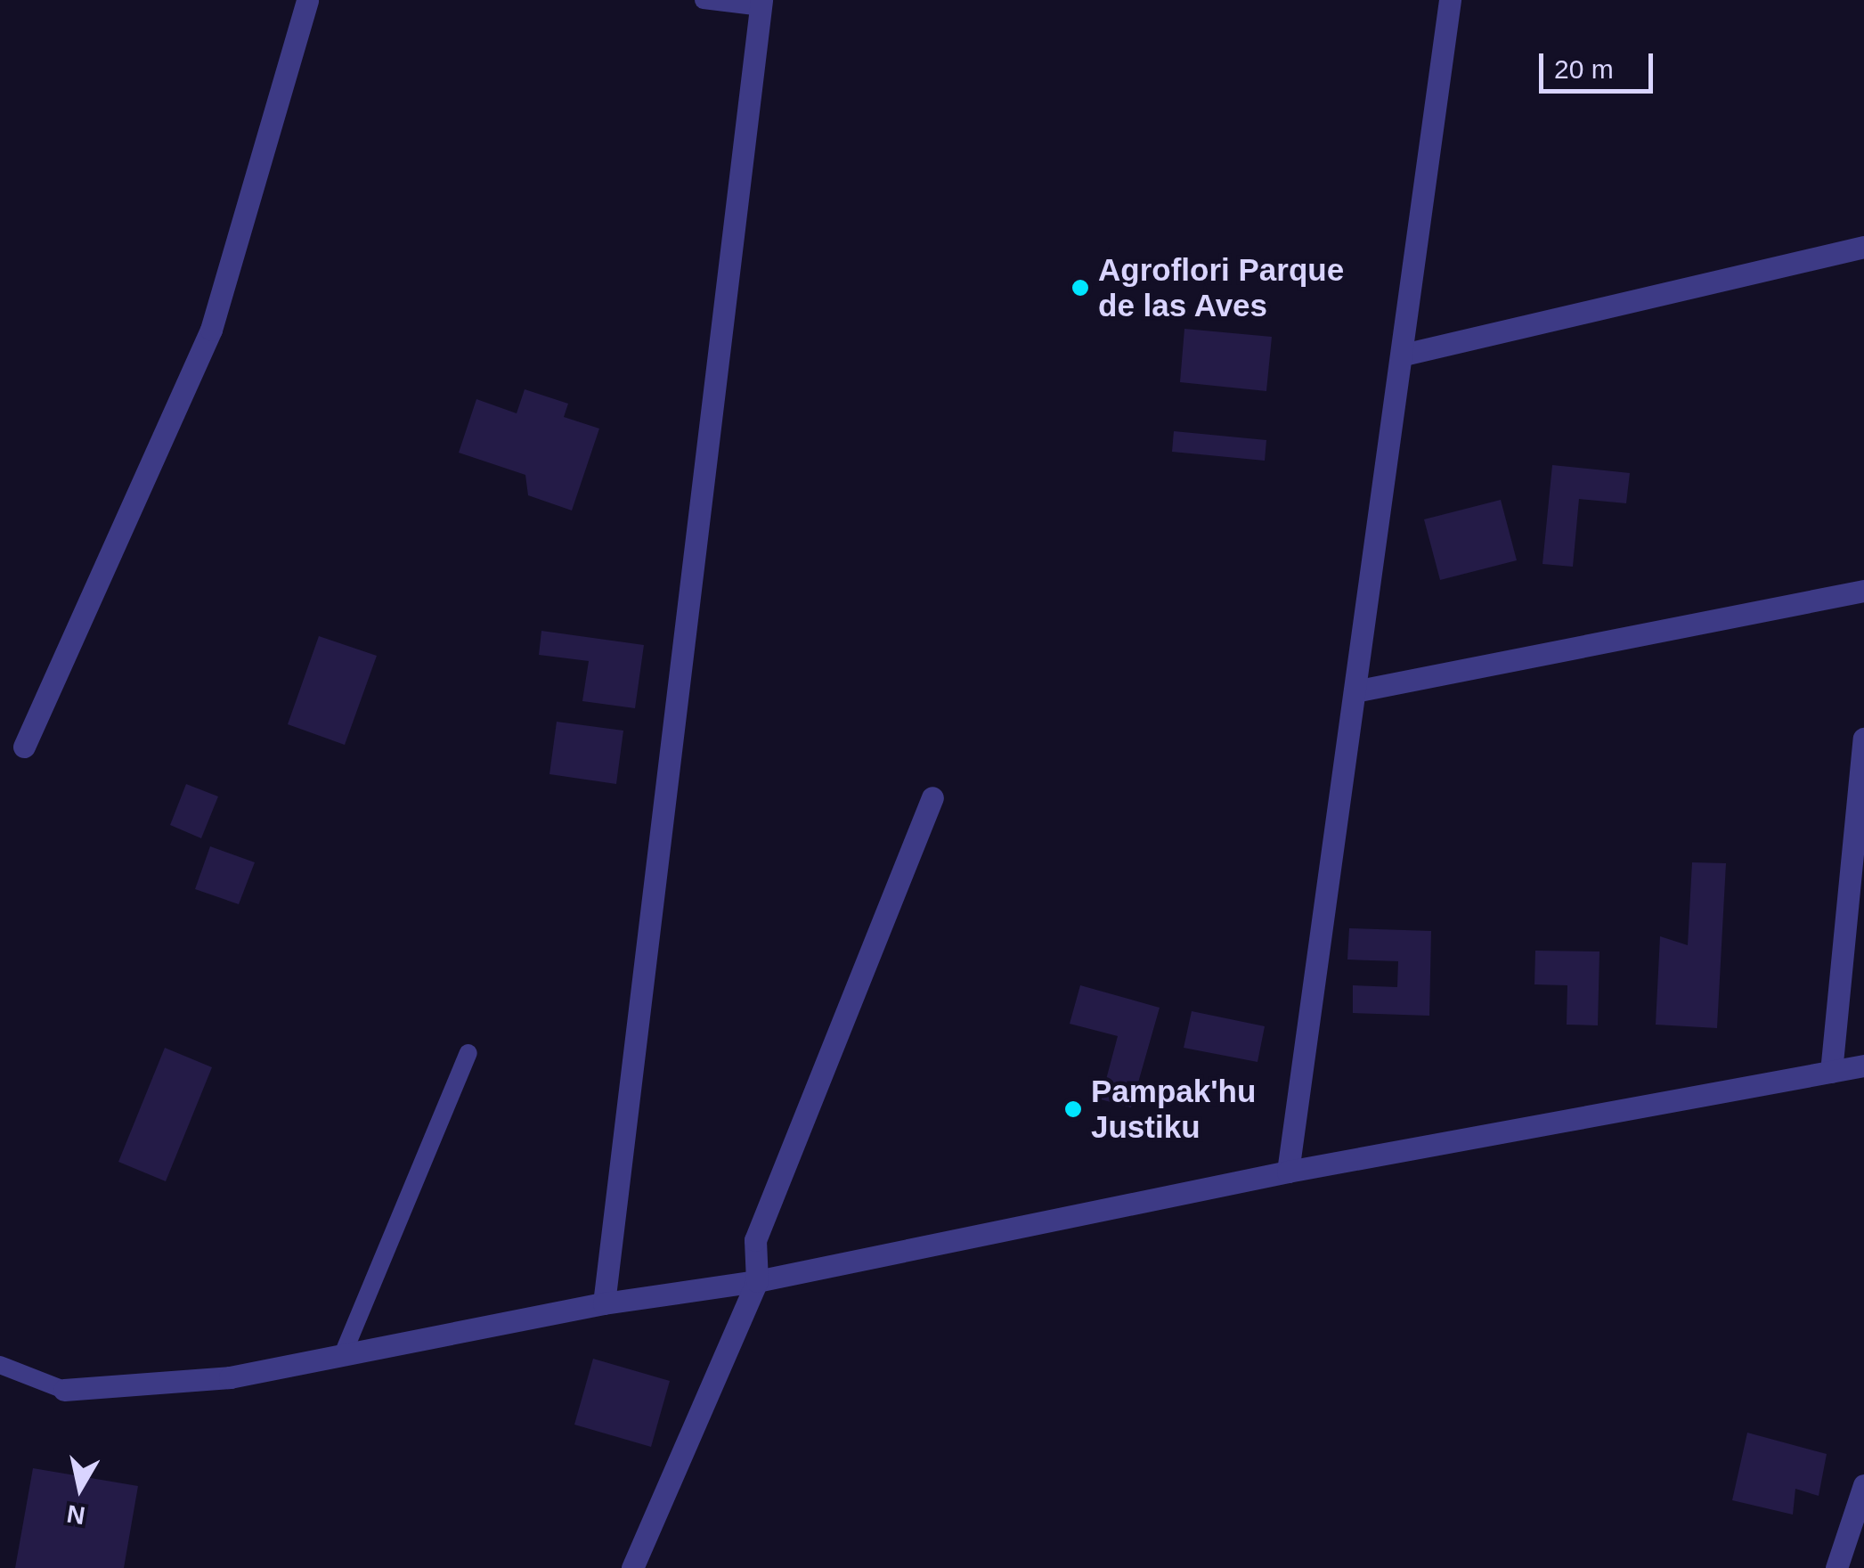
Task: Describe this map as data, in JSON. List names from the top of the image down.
{
  "places": ["Agroflori Parque de las Aves", "Pampak'hu Justiku"],
  "scale_bar": "20 m",
  "north": "bottom"
}
